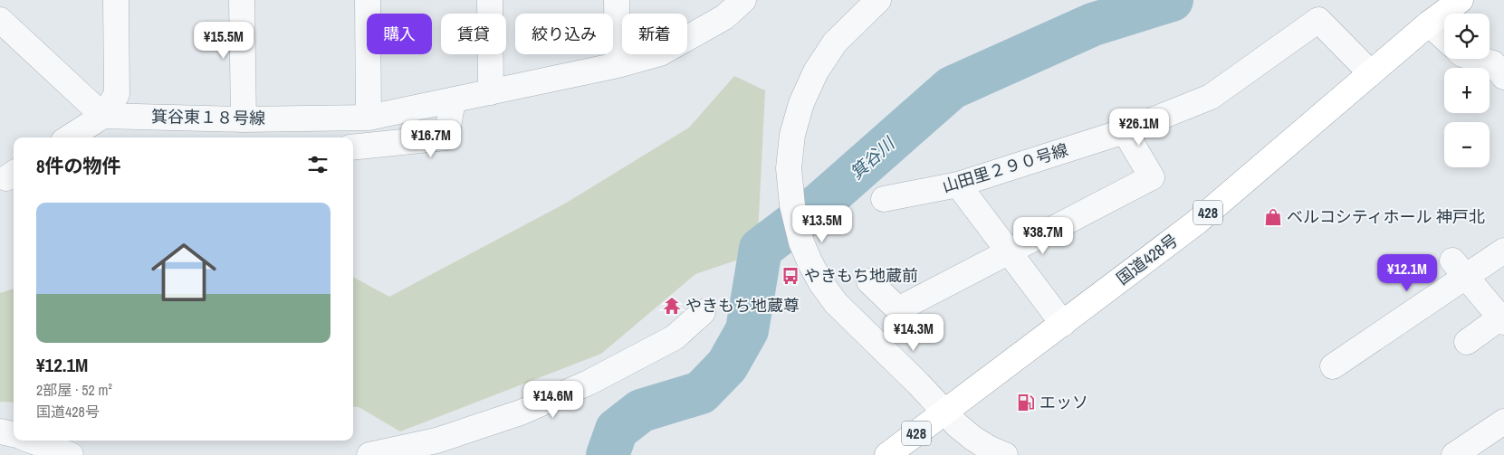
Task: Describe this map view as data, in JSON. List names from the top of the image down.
{
  "streets": {
    "highway": ["428", "国道428号"],
    "street": ["箕谷東１８号線", "山田里２９０号線"]
  },
  "crossings": [
    ["山田里２９０号線", "国道428号"]
  ],
  "water": ["箕谷川"],
  "places": {
    "shop": ["ベルコシティホール 神戸北"],
    "bus stop": ["やきもち地蔵前"],
    "temple": ["やきもち地蔵尊"],
    "fuel station": ["エッソ"]
  },
  "page": {
    "map_buttons": ["+", "−"],
    "chip": [
      "購入",
      "賃貸",
      "絞り込み",
      "新着"
    ],
    "price": [
      "¥15.5M",
      "¥26.1M",
      "¥16.7M",
      "¥13.5M",
      "¥38.7M",
      "¥12.1M",
      "¥14.3M",
      "¥14.6M"
    ],
    "heading": "8件の物件",
    "list": [
      {
        "name": "¥12.1M",
        "note": "2部屋 · 52 m² · 国道428号"
      }
    ]
  }
}
